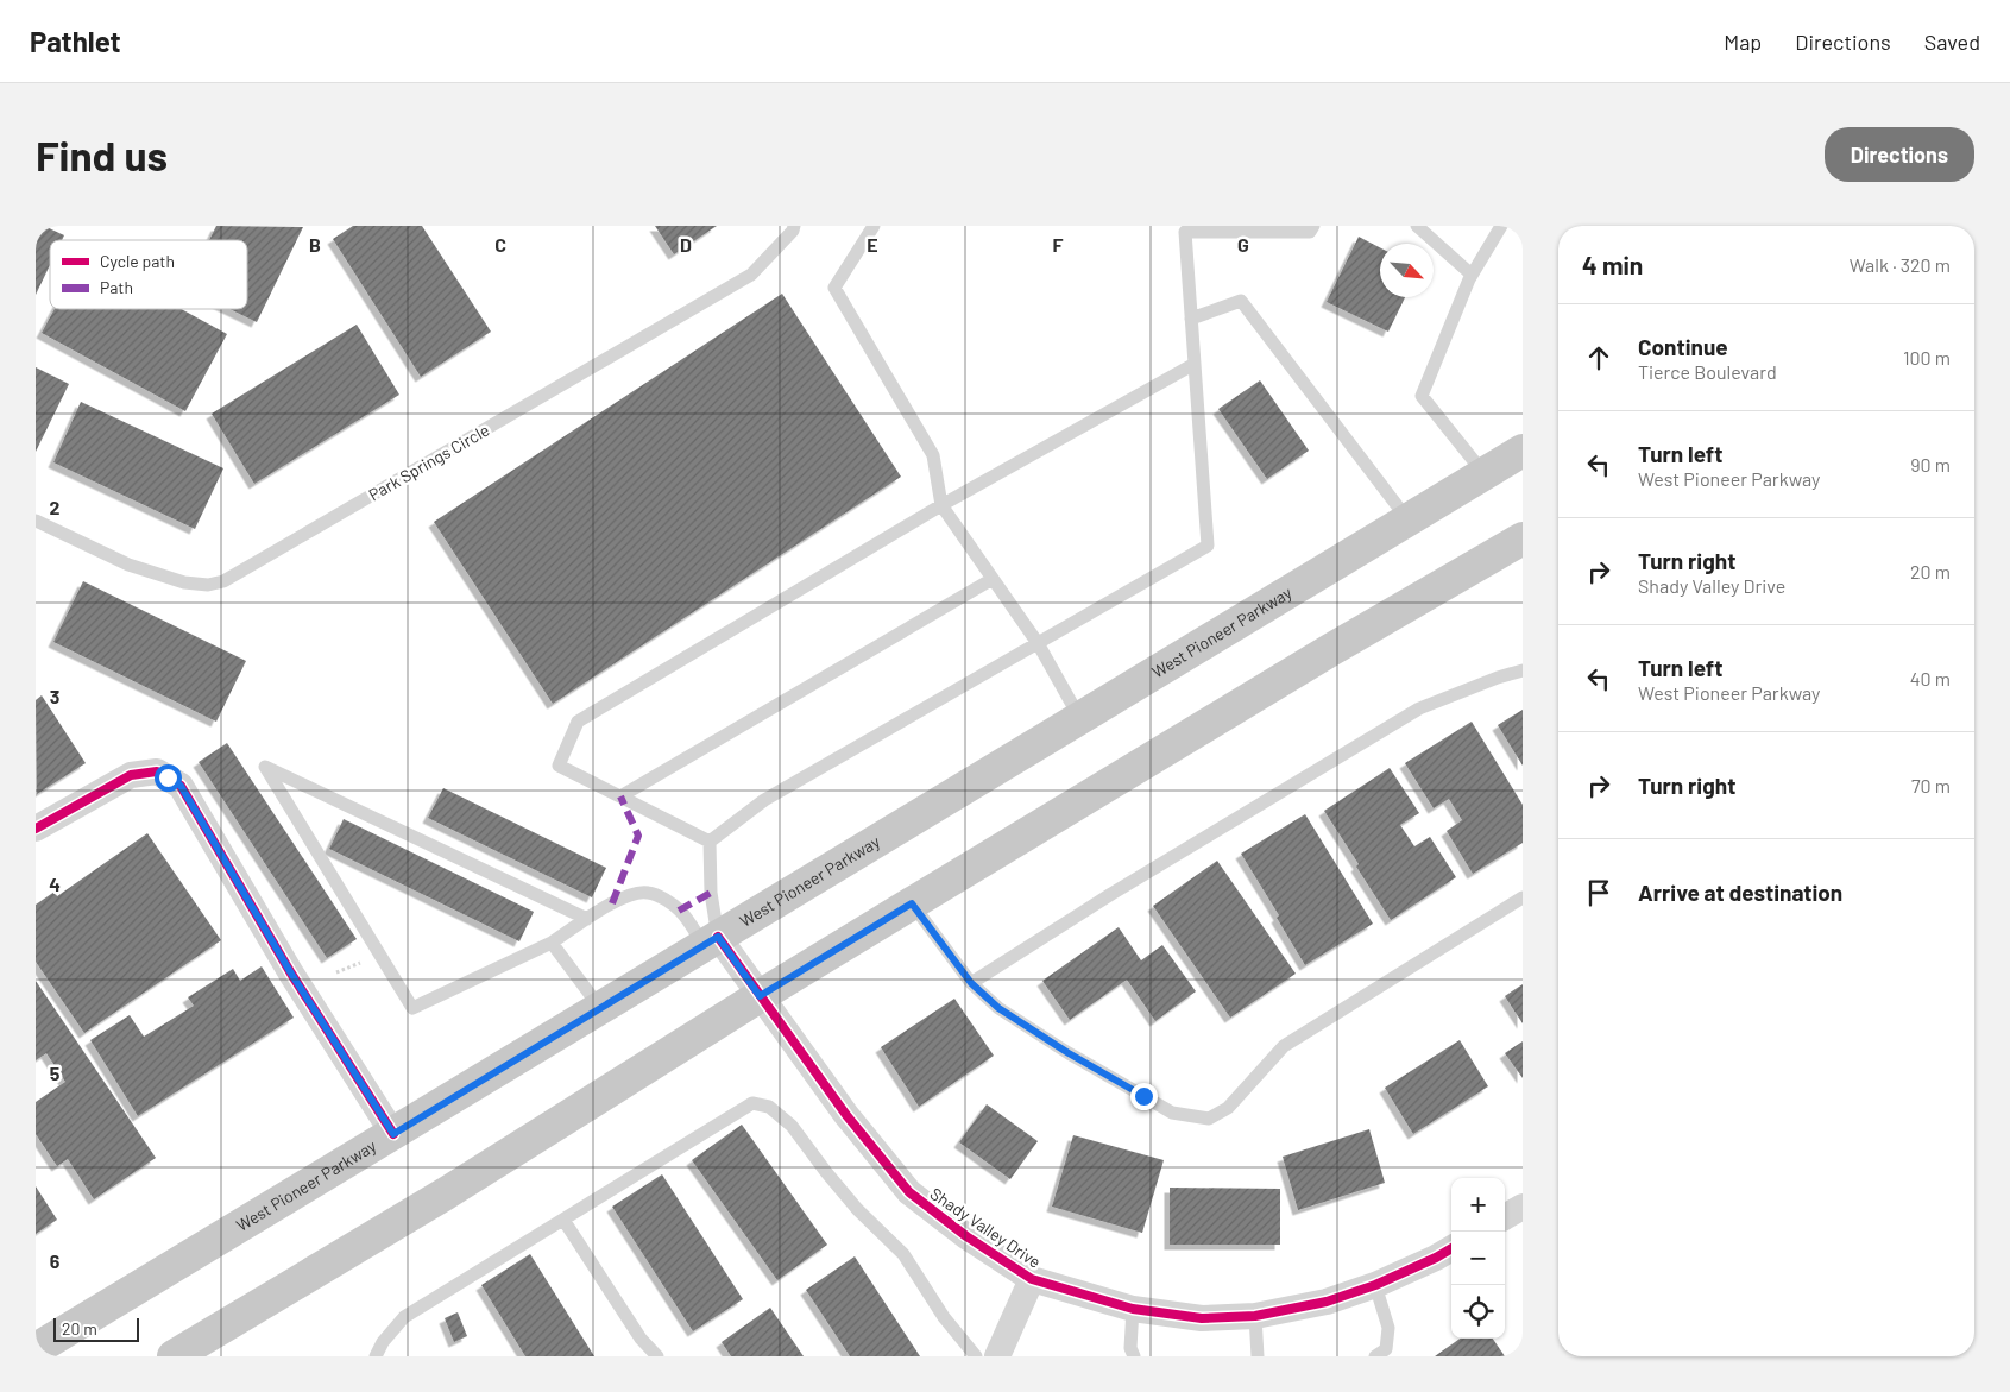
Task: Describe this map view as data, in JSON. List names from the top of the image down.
{
  "streets": {
    "main road": ["West Pioneer Parkway"],
    "street": ["Shady Valley Drive"],
    "lane": ["Park Springs Circle"]
  },
  "crossings": [
    ["West Pioneer Parkway", "Shady Valley Drive"]
  ],
  "legend": ["Cycle path", "Path"],
  "scale_bar": "20 m",
  "north": "bottom right",
  "page": {
    "header": "Pathlet",
    "nav": ["Map", "Directions", "Saved"],
    "buttons": "Directions",
    "title": "Find us",
    "heading": ["4 min", "Walk · 320 m"],
    "list": [
      ["Continue", "Tierce Boulevard", "100 m"],
      ["Turn left", "West Pioneer Parkway", "90 m"],
      ["Turn right", "Shady Valley Drive", "20 m"],
      ["Turn left", "West Pioneer Parkway", "40 m"],
      ["Turn right", "70 m"],
      "Arrive at destination"
    ],
    "map_buttons": ["+", "−"],
    "scale": "20 m"
  },
  "grid": {
    "columns": [
      "B",
      "C",
      "D",
      "E",
      "F",
      "G"
    ],
    "rows": [
      "2",
      "3",
      "4",
      "5",
      "6"
    ]
  }
}
